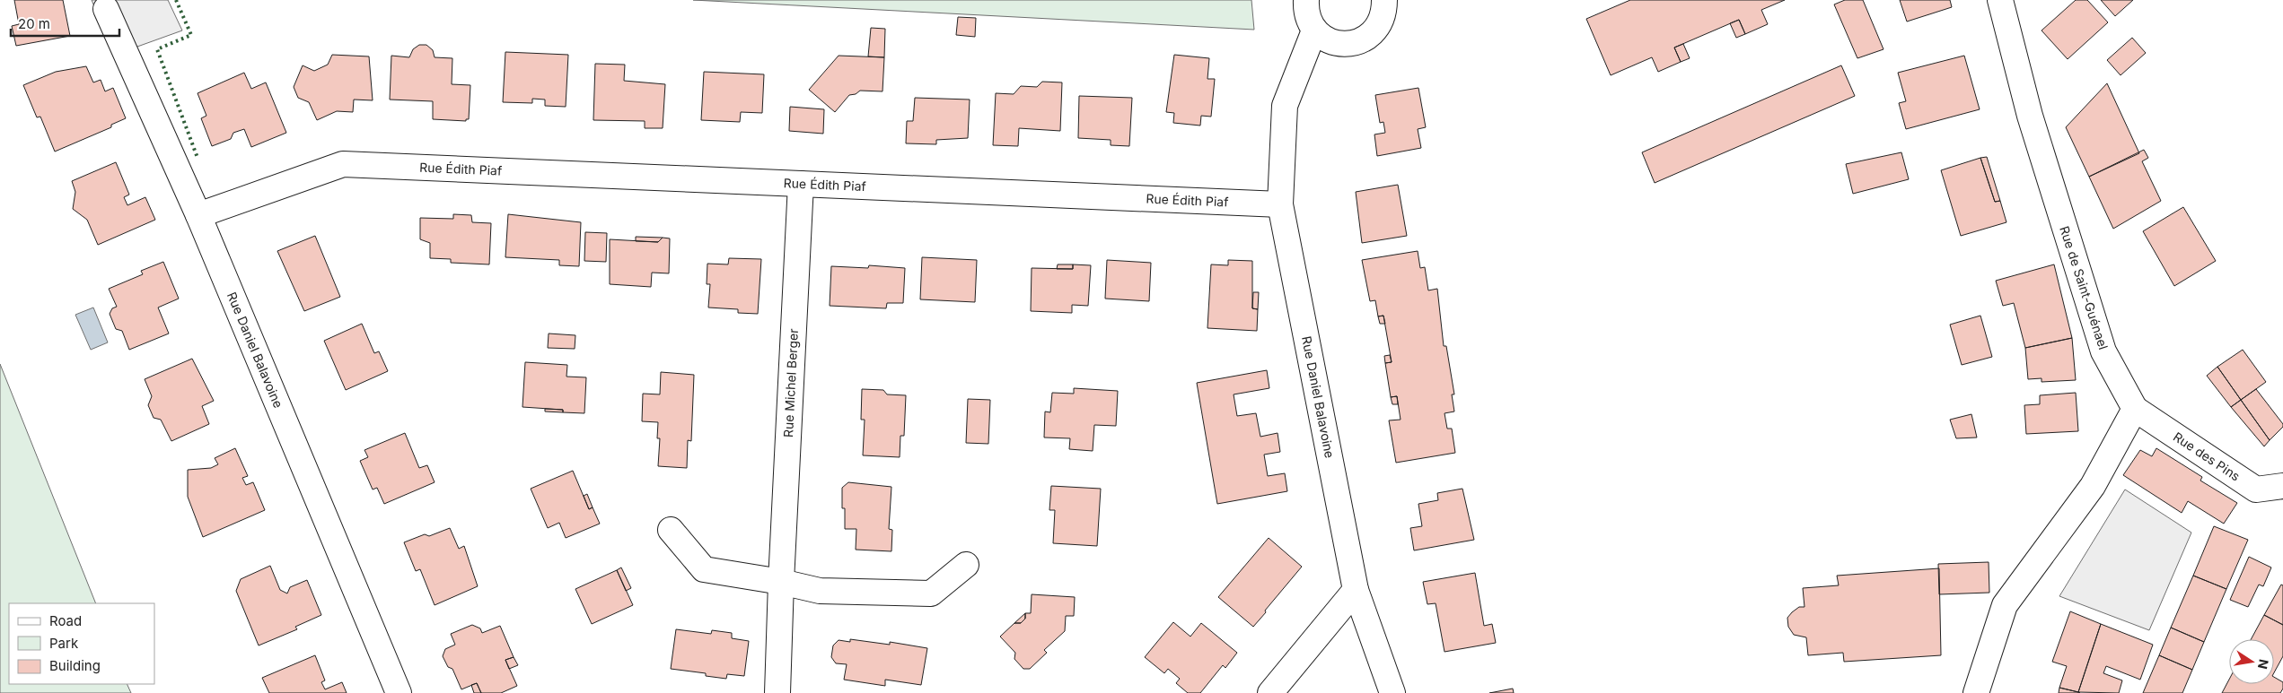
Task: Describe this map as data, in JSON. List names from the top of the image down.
{
  "streets": {
    "street": [
      "Rue Édith Piaf",
      "Rue de Saint-Guénael",
      "Rue Daniel Balavoine",
      "Rue Michel Berger",
      "Rue des Pins"
    ]
  },
  "crossings": [
    ["Rue Édith Piaf", "Rue Daniel Balavoine"],
    ["Rue Édith Piaf", "Rue Michel Berger"],
    ["Rue de Saint-Guénael", "Rue des Pins"]
  ],
  "legend": ["Road", "Park", "Building"],
  "scale_bar": "20 m",
  "north": "right"
}
